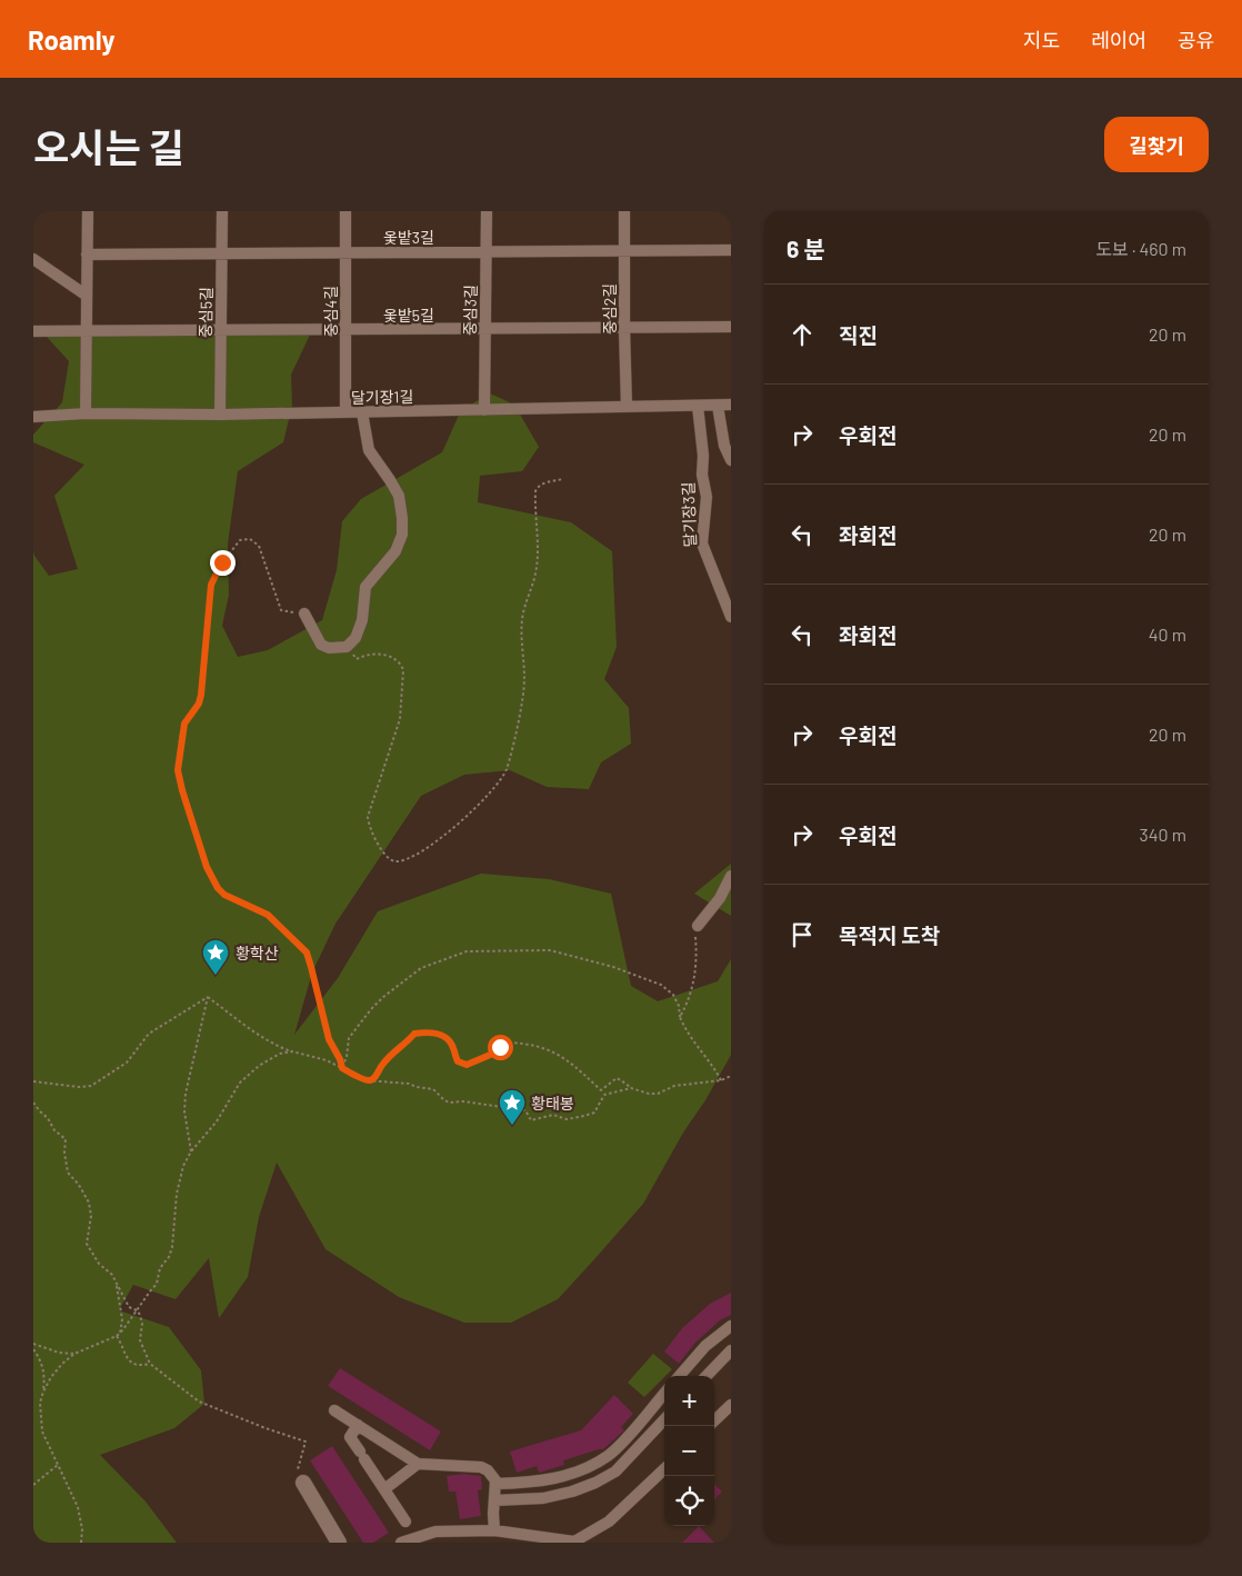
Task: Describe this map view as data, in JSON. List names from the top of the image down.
{
  "streets": {
    "street": [
      "옻밭3길",
      "중심2길",
      "중심3길",
      "중심4길",
      "중심5길",
      "옻밭5길",
      "달기장1길",
      "달기장3길"
    ]
  },
  "crossings": [
    ["옻밭3길", "중심2길"],
    ["옻밭3길", "중심3길"],
    ["옻밭3길", "중심4길"],
    ["옻밭3길", "중심5길"],
    ["중심2길", "옻밭5길"],
    ["중심2길", "달기장1길"],
    ["중심3길", "옻밭5길"],
    ["중심3길", "달기장1길"],
    ["중심4길", "옻밭5길"],
    ["중심4길", "달기장1길"],
    ["중심5길", "옻밭5길"],
    ["중심5길", "달기장1길"],
    ["달기장1길", "달기장3길"]
  ],
  "places": {
    "place": ["황학산", "황태봉"]
  },
  "page": {
    "header": "Roamly",
    "nav": ["지도", "레이어", "공유"],
    "title": "오시는 길",
    "buttons": "길찾기",
    "heading": ["6 분", "도보 · 460 m"],
    "list": [
      ["직진", "20 m"],
      ["우회전", "20 m"],
      ["좌회전", "20 m"],
      ["좌회전", "40 m"],
      ["우회전", "20 m"],
      ["우회전", "340 m"],
      "목적지 도착"
    ],
    "map_buttons": ["+", "−"]
  }
}
